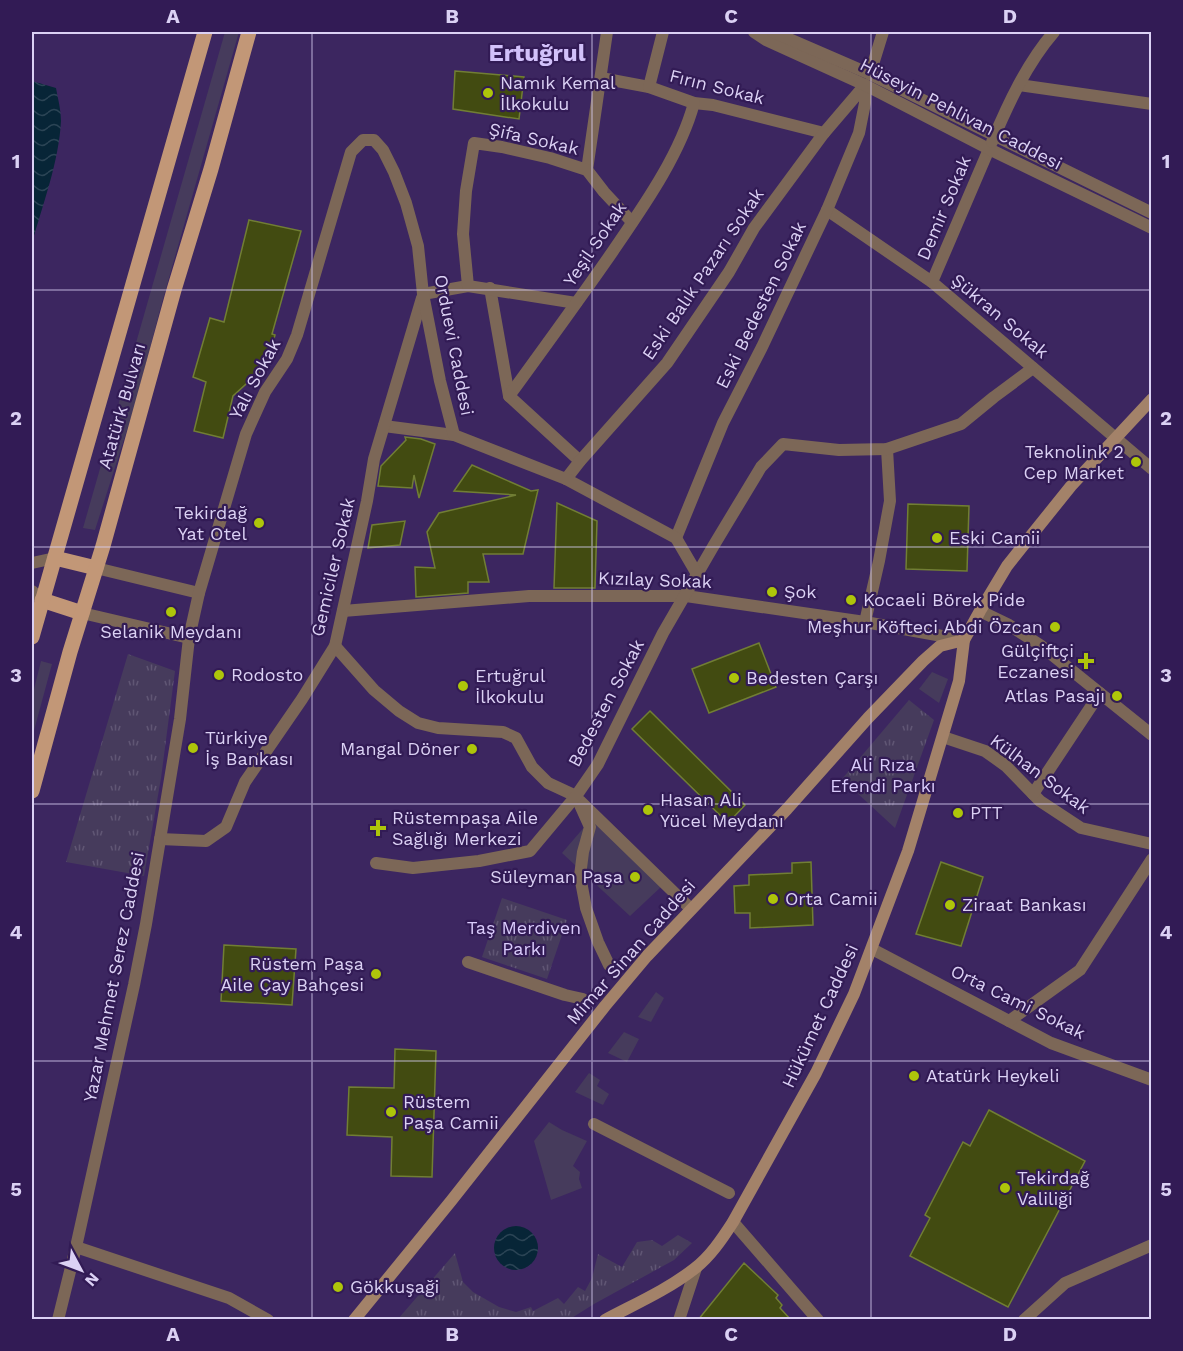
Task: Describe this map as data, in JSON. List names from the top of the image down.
{
  "streets": {
    "main road": ["Atatürk Bulvarı", "Mimar Sinan Caddesi", "Hükümet Caddesi"],
    "street": [
      "Fırın Sokak",
      "Hüseyin Pehlivan Caddesi",
      "Şifa Sokak",
      "Demir Sokak",
      "Yeşil Sokak",
      "Eski Balık Pazarı Sokak",
      "Eski Bedesten Sokak",
      "Şükran Sokak",
      "Orduevi Caddesi",
      "Yalı Sokak",
      "Gemiciler Sokak",
      "Kızılay Sokak",
      "Bedesten Sokak",
      "Külhan Sokak",
      "Yazar Mehmet Serez Caddesi",
      "Orta Cami Sokak"
    ]
  },
  "crossings": [
    ["Fırın Sokak", "Yeşil Sokak"],
    ["Fırın Sokak", "Eski Balık Pazarı Sokak"],
    ["Hüseyin Pehlivan Caddesi", "Demir Sokak"],
    ["Hüseyin Pehlivan Caddesi", "Eski Balık Pazarı Sokak"],
    ["Hüseyin Pehlivan Caddesi", "Eski Bedesten Sokak"],
    ["Şifa Sokak", "Yeşil Sokak"],
    ["Demir Sokak", "Şükran Sokak"],
    ["Eski Balık Pazarı Sokak", "Eski Bedesten Sokak"],
    ["Eski Balık Pazarı Sokak", "Orduevi Caddesi"],
    ["Eski Bedesten Sokak", "Şükran Sokak"],
    ["Eski Bedesten Sokak", "Orduevi Caddesi"],
    ["Şükran Sokak", "Bedesten Sokak"],
    ["Şükran Sokak", "Hükümet Caddesi"],
    ["Orduevi Caddesi", "Yalı Sokak"],
    ["Orduevi Caddesi", "Gemiciler Sokak"],
    ["Yalı Sokak", "Yazar Mehmet Serez Caddesi"],
    ["Gemiciler Sokak", "Kızılay Sokak"],
    ["Gemiciler Sokak", "Yazar Mehmet Serez Caddesi"],
    ["Kızılay Sokak", "Bedesten Sokak"],
    ["Kızılay Sokak", "Mimar Sinan Caddesi"],
    ["Kızılay Sokak", "Hükümet Caddesi"],
    ["Külhan Sokak", "Hükümet Caddesi"],
    ["Mimar Sinan Caddesi", "Hükümet Caddesi"],
    ["Orta Cami Sokak", "Hükümet Caddesi"]
  ],
  "districts": ["Ertuğrul"],
  "parks": ["Ali Rıza Efendi Parkı", "Taş Merdiven Parkı"],
  "places": {
    "other": [
      "Namık Kemal İlkokulu",
      "Teknolink 2 Cep Market",
      "Tekirdağ Yat Otel",
      "Eski Camii",
      "Şok",
      "Kocaeli Börek Pide",
      "Selanik Meydanı",
      "Meşhur Köfteci Abdi Özcan",
      "Rodosto",
      "Bedesten Çarşı",
      "Ertuğrul İlkokulu",
      "Atlas Pasajı",
      "Türkiye İş Bankası",
      "Mangal Döner",
      "Hasan Ali Yücel Meydanı",
      "PTT",
      "Süleyman Paşa",
      "Orta Camii",
      "Ziraat Bankası",
      "Rüstem Paşa Aile Çay Bahçesi",
      "Atatürk Heykeli",
      "Rüstem Paşa Camii",
      "Tekirdağ Valiliği",
      "Gökkuşaği"
    ],
    "health": ["Gülçiftçi Eczanesi", "Rüstempaşa Aile Sağlığı Merkezi"]
  },
  "north": "bottom right",
  "grid": {
    "columns": [
      "A",
      "B",
      "C",
      "D"
    ],
    "rows": [
      "1",
      "2",
      "3",
      "4",
      "5"
    ]
  }
}
